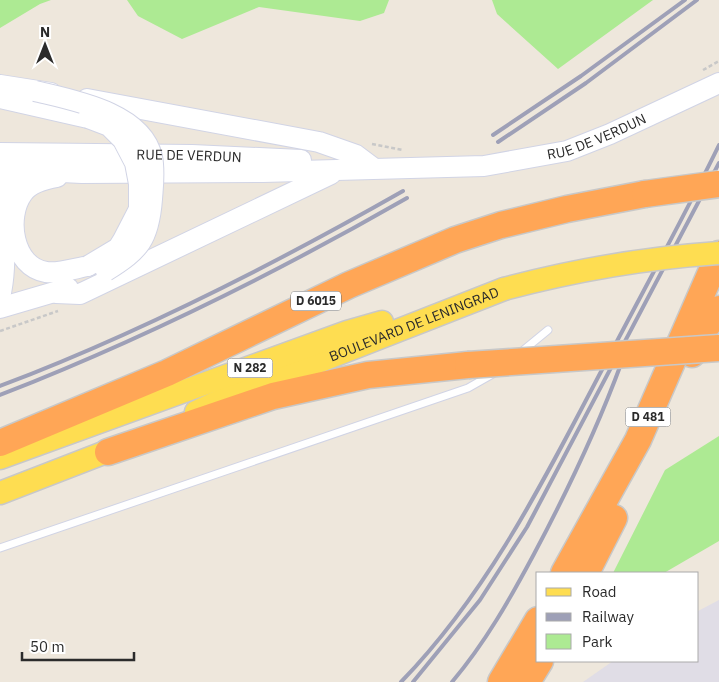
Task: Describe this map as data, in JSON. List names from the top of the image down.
{
  "streets": {
    "highway": ["D 6015", "D 481"],
    "main road": ["RUE DE VERDUN", "BOULEVARD DE LENINGRAD", "N 282"]
  },
  "crossings": [
    ["BOULEVARD DE LENINGRAD", "N 282"],
    ["N 282", "D 481"]
  ],
  "legend": ["Road", "Railway", "Park"],
  "scale_bar": "50 m",
  "north": "top"
}
